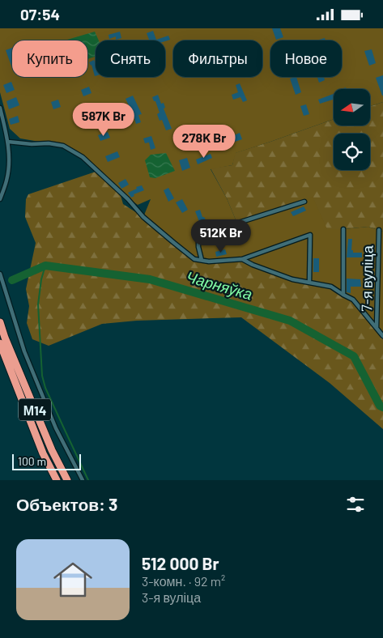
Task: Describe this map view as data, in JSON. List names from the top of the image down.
{
  "streets": {
    "highway": ["М14"],
    "street": ["7-я вуліца"]
  },
  "water": ["Чарняўка"],
  "scale_bar": "100 m",
  "north": "left",
  "page": {
    "status": "07:54",
    "chip": [
      "Купить",
      "Снять",
      "Фильтры",
      "Новое"
    ],
    "price": ["587K Br", "278K Br", "512K Br"],
    "scale": "100 m",
    "heading": "Объектов: 3",
    "list": [
      {
        "name": "512 000 Br",
        "note": "3-комн. · 92 m² · 3-я вуліца"
      }
    ]
  }
}
